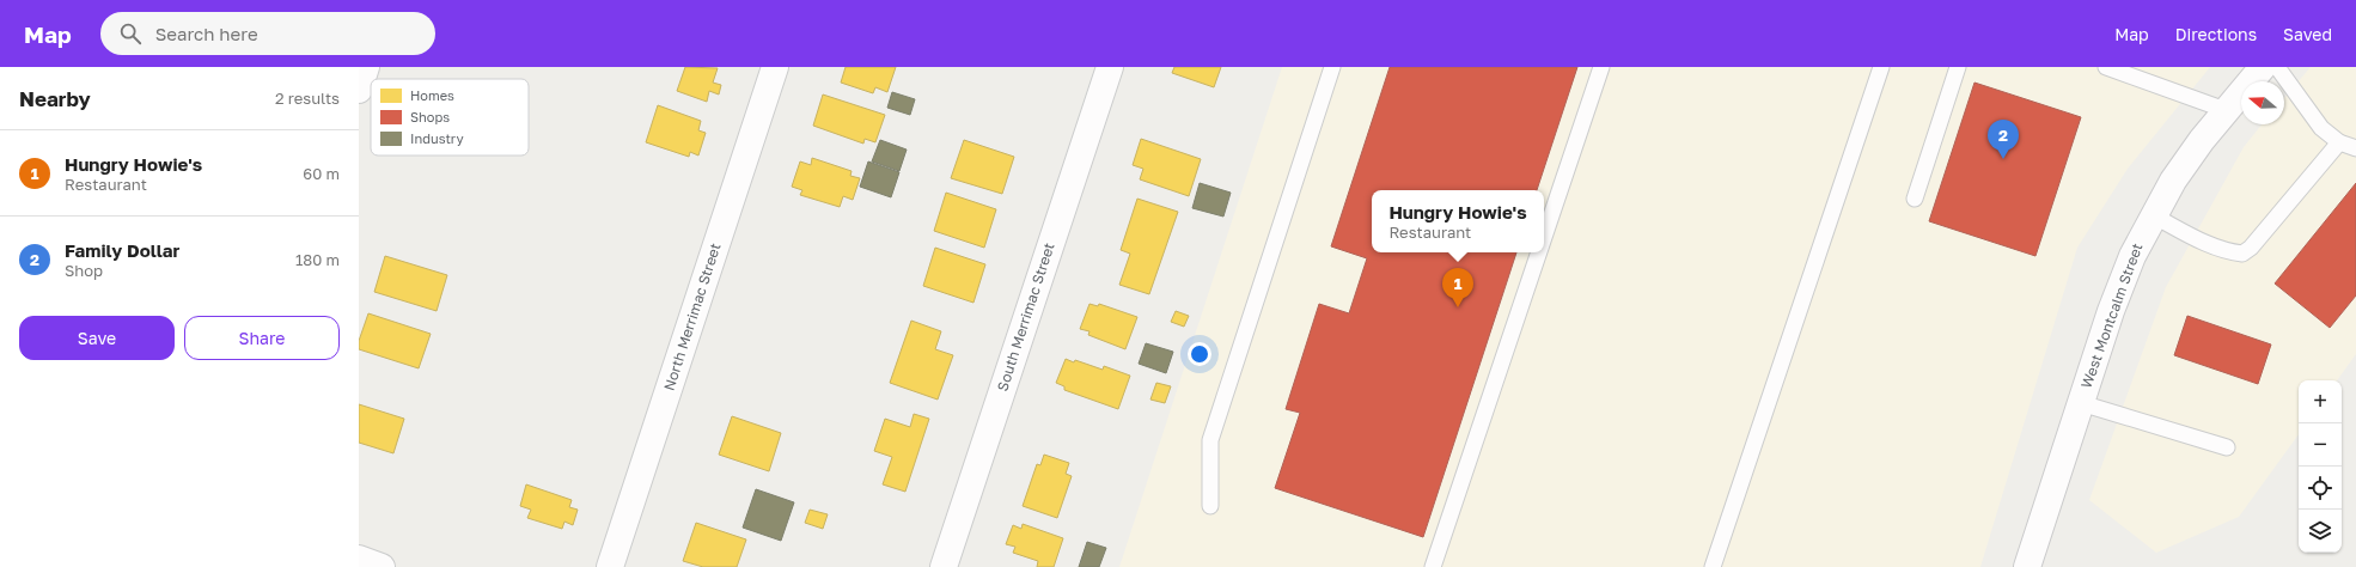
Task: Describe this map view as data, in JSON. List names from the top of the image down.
{
  "streets": {
    "street": ["West Montcalm Street", "North Merrimac Street", "South Merrimac Street"]
  },
  "legend": ["Homes", "Shops", "Industry"],
  "north": "left",
  "page": {
    "header": "Map",
    "search": "Search here",
    "nav": ["Map", "Directions", "Saved"],
    "heading": ["Nearby", "2 results"],
    "pins": ["2", "1"],
    "list": [
      {
        "mark": "1",
        "name": "Hungry Howie's",
        "note": "Restaurant",
        "value": "60 m"
      },
      {
        "mark": "2",
        "name": "Family Dollar",
        "note": "Shop",
        "value": "180 m"
      }
    ],
    "popup": ["Hungry Howie's", "Restaurant"],
    "buttons": ["Save", "Share"],
    "map_buttons": ["+", "−"]
  }
}
